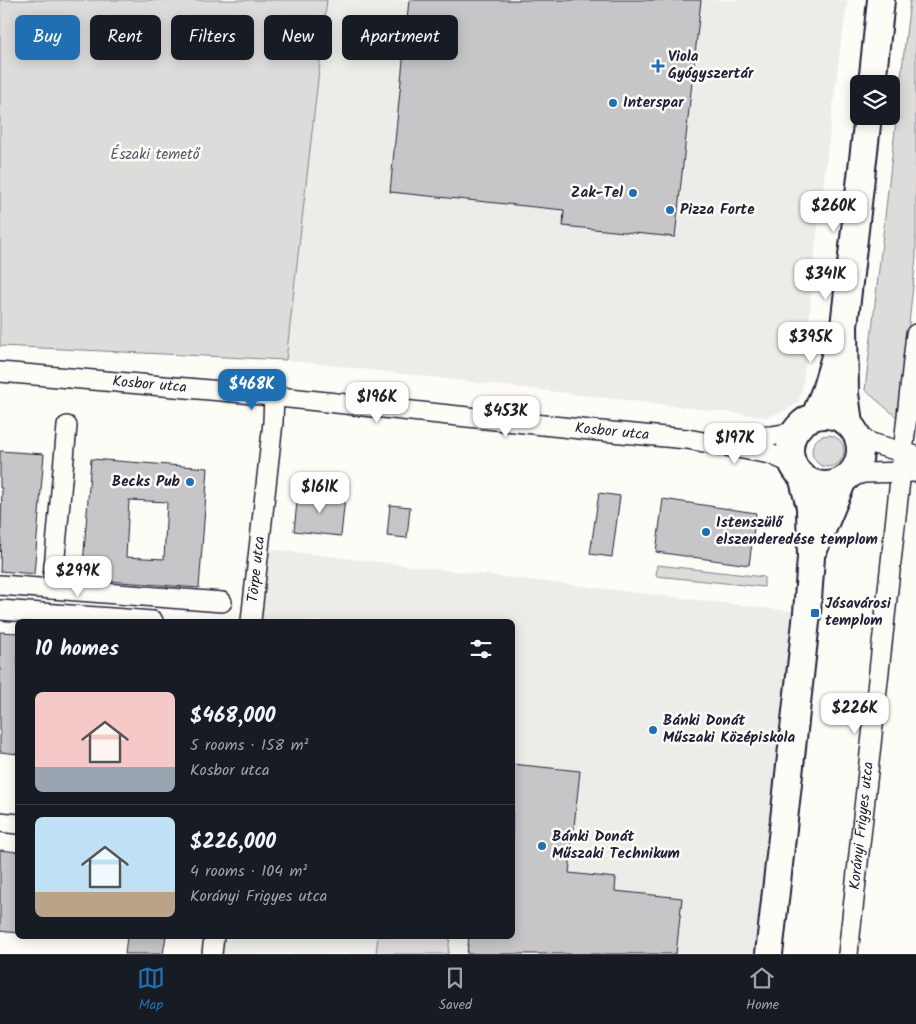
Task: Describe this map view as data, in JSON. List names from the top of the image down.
{
  "streets": {
    "street": ["Kosbor utca", "Törpe utca", "Korányi Frigyes utca"]
  },
  "crossings": [
    ["Kosbor utca", "Törpe utca"]
  ],
  "parks": ["Északi temető"],
  "places": {
    "health": ["Viola Gyógyszertár"],
    "other": [
      "Interspar",
      "Zak-Tel",
      "Pizza Forte",
      "Becks Pub",
      "Istenszülő elszenderedése templom",
      "Bánki Donát Műszaki Középiskola",
      "Bánki Donát Műszaki Technikum"
    ],
    "transit": ["Jósavárosi templom"]
  },
  "page": {
    "chip": [
      "Buy",
      "Rent",
      "Filters",
      "New",
      "Apartment"
    ],
    "price": [
      "$260K",
      "$341K",
      "$395K",
      "$468K",
      "$196K",
      "$453K",
      "$197K",
      "$161K",
      "$299K",
      "$226K"
    ],
    "heading": "10 homes",
    "list": [
      {
        "name": "$468,000",
        "note": "5 rooms · 158 m² · Kosbor utca"
      },
      {
        "name": "$226,000",
        "note": "4 rooms · 104 m² · Korányi Frigyes utca"
      }
    ],
    "tabs": ["Map", "Saved", "Home"]
  }
}
